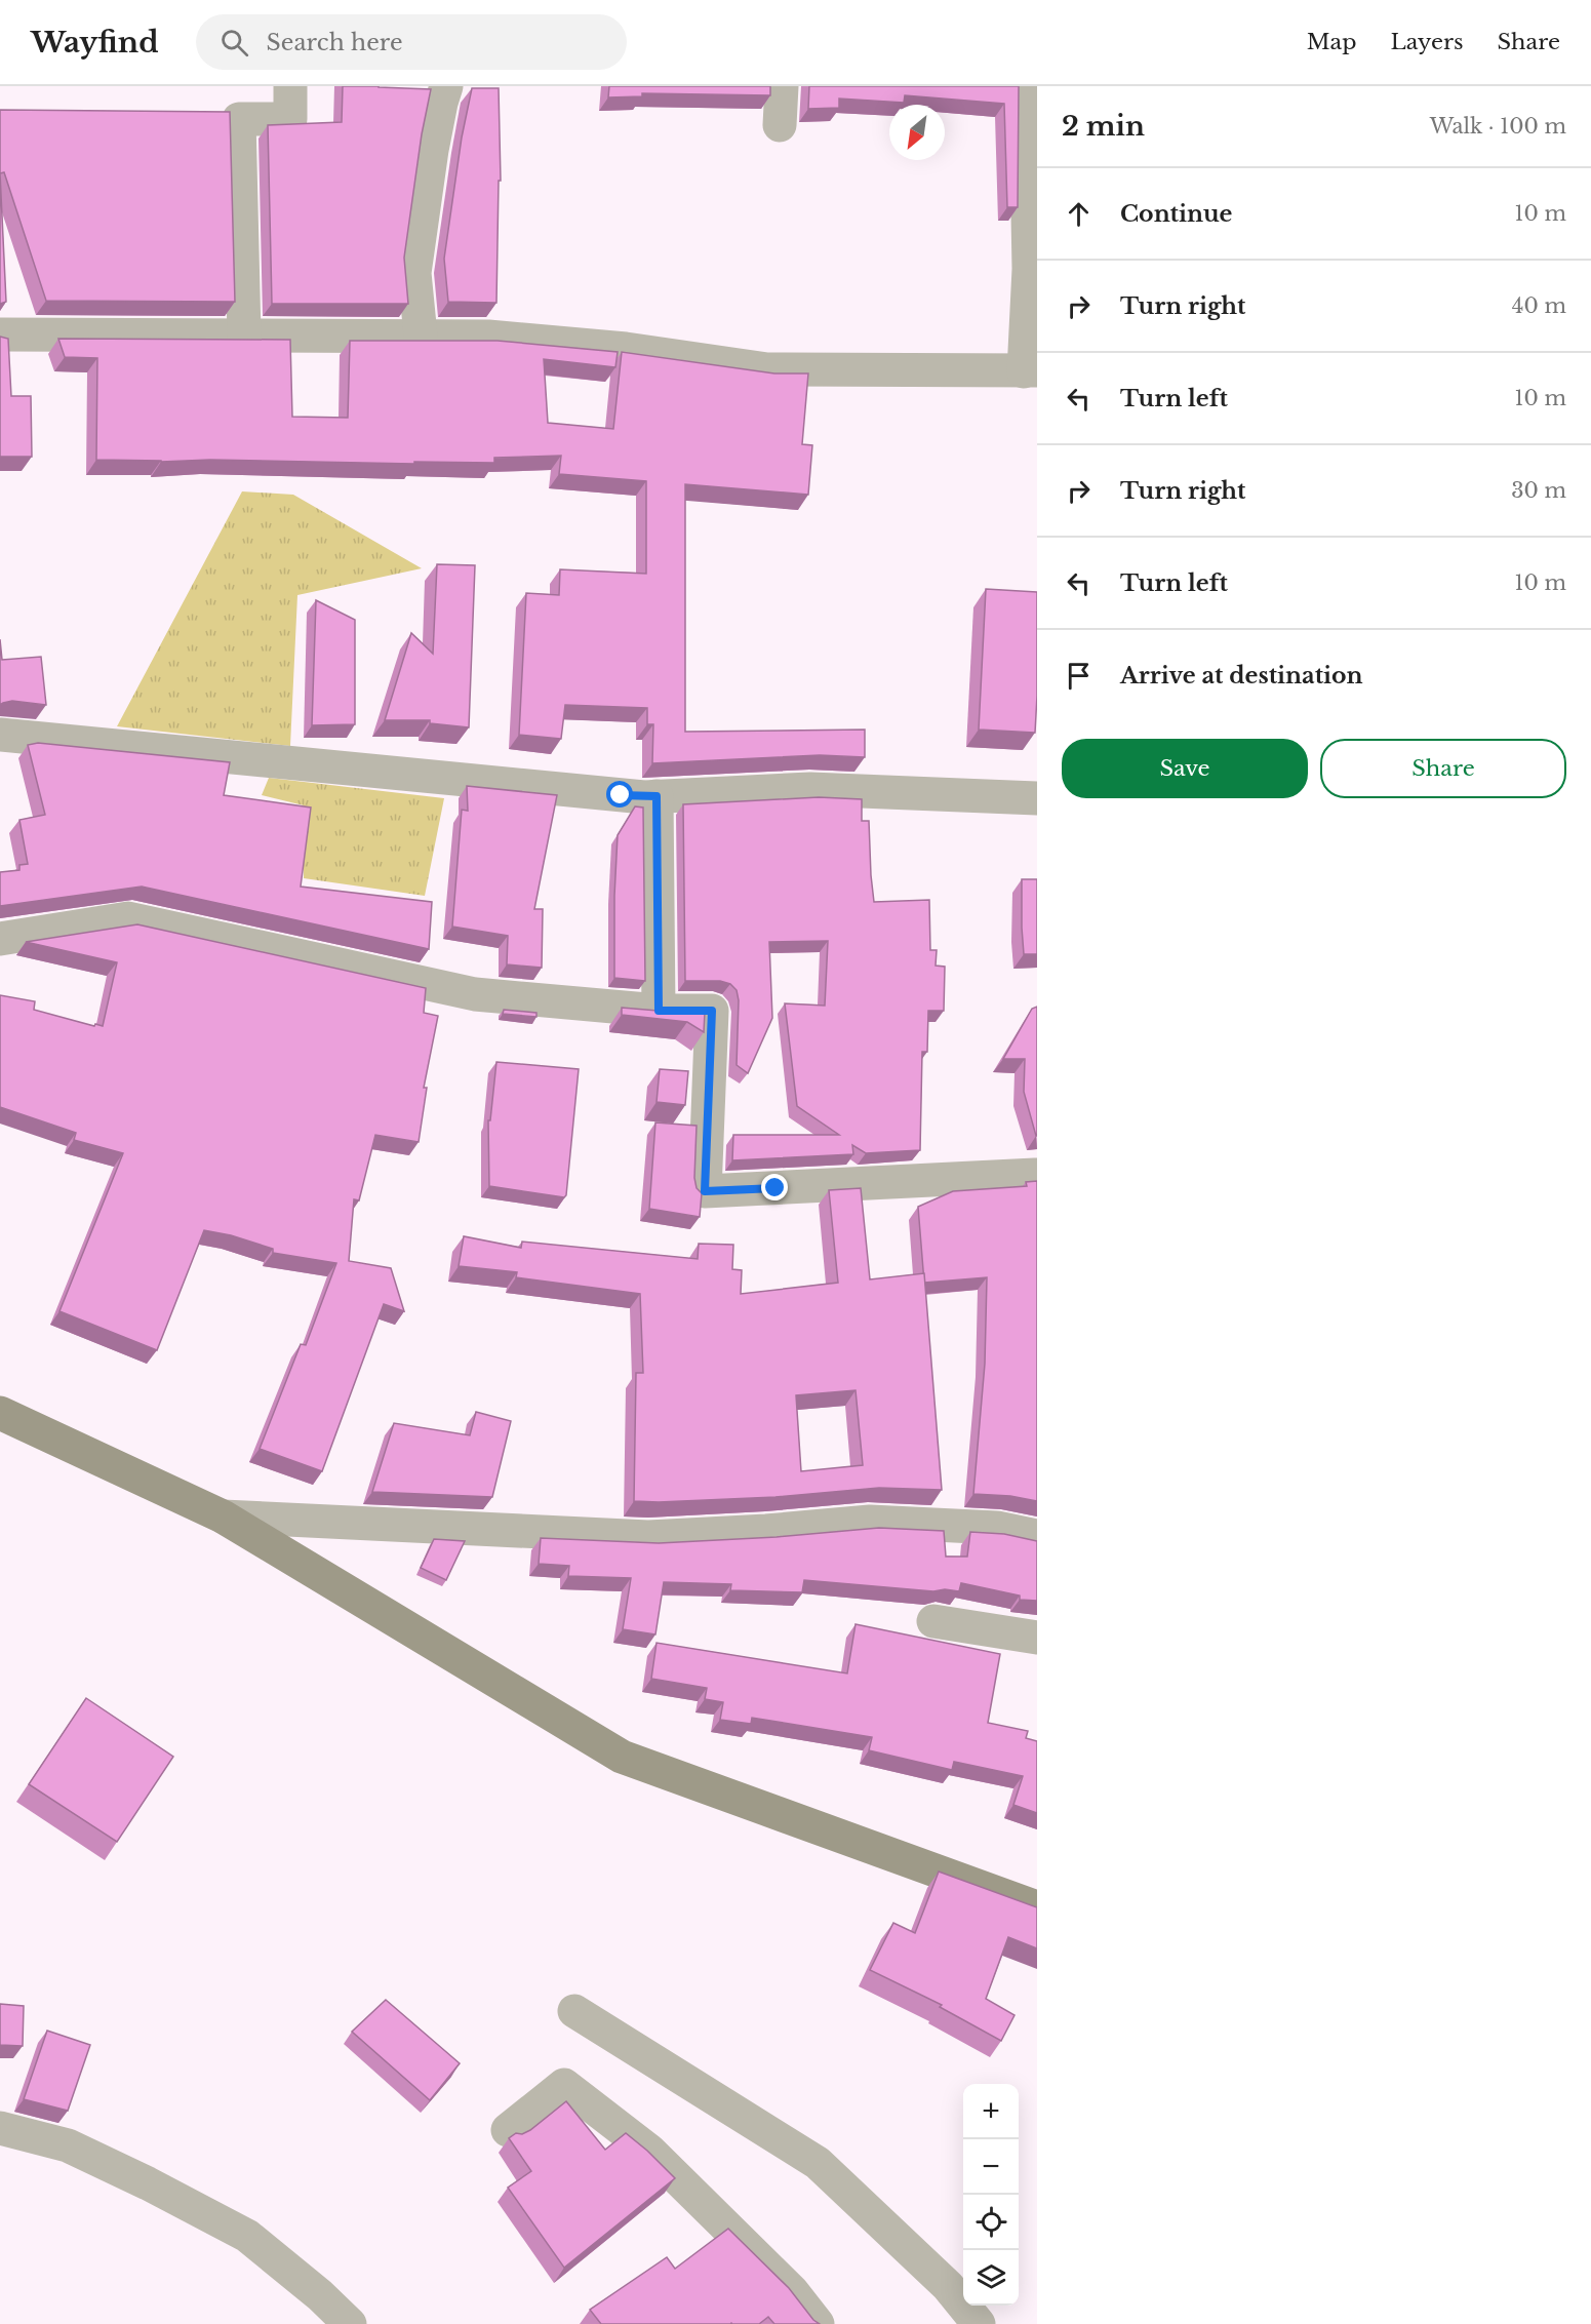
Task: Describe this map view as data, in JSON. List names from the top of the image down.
{
  "north": "bottom left",
  "page": {
    "header": "Wayfind",
    "search": "Search here",
    "nav": ["Map", "Layers", "Share"],
    "heading": ["2 min", "Walk · 100 m"],
    "list": [
      ["Continue", "10 m"],
      ["Turn right", "40 m"],
      ["Turn left", "10 m"],
      ["Turn right", "30 m"],
      ["Turn left", "10 m"],
      "Arrive at destination"
    ],
    "buttons": ["Save", "Share"],
    "map_buttons": ["+", "−"]
  }
}
